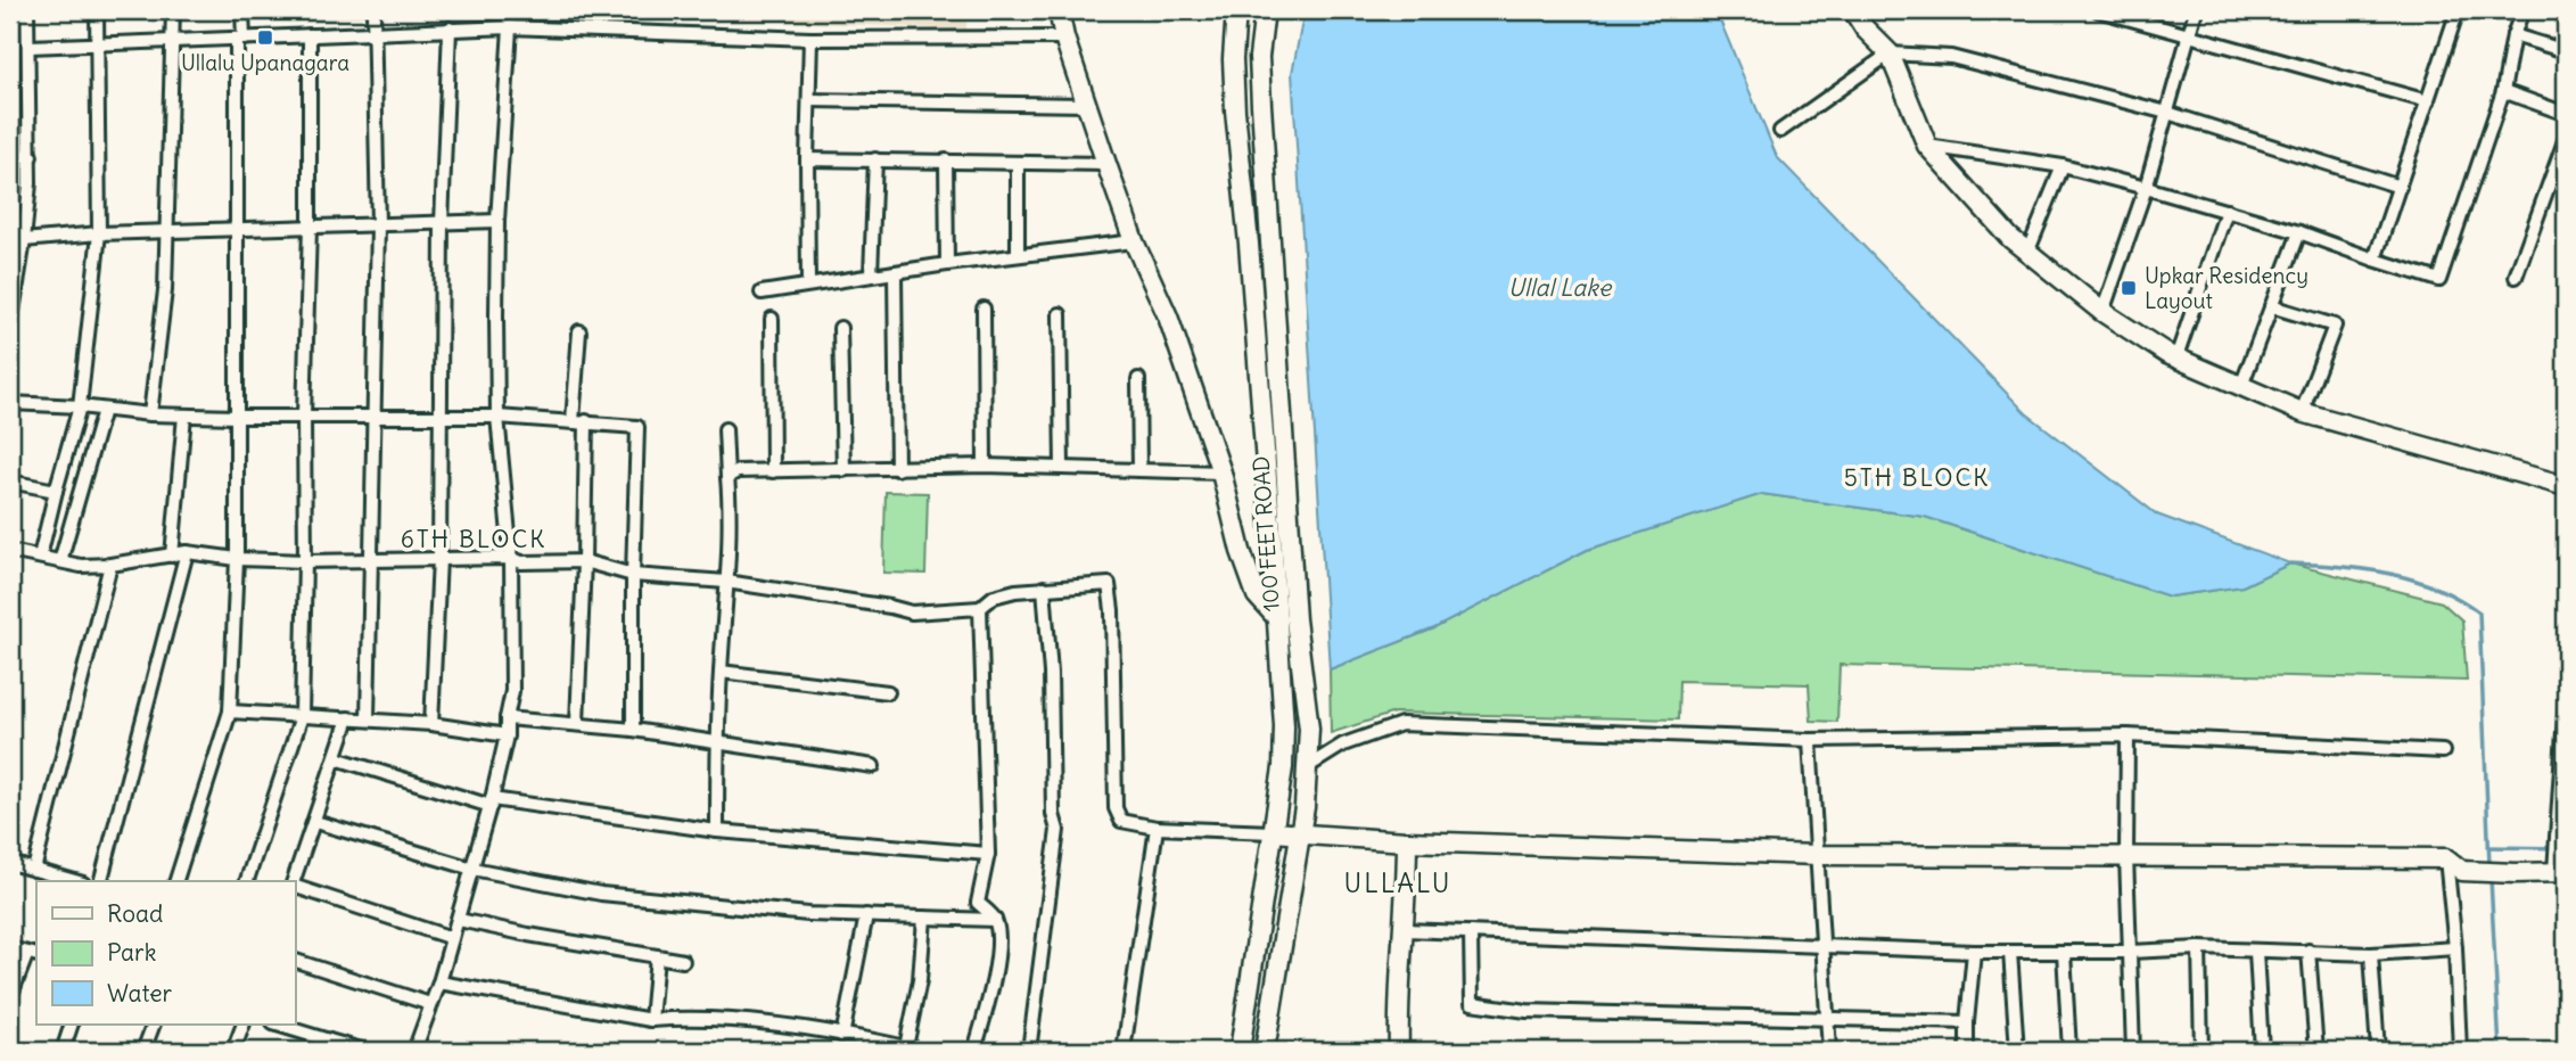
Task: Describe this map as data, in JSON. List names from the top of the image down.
{
  "streets": {
    "street": ["100 FEET ROAD"]
  },
  "districts": ["5TH BLOCK", "6TH BLOCK", "ULLALU"],
  "water": ["Ullal Lake"],
  "places": {
    "transit": ["Ullalu Upanagara", "Upkar Residency Layout"]
  },
  "legend": ["Road", "Park", "Water"]
}
